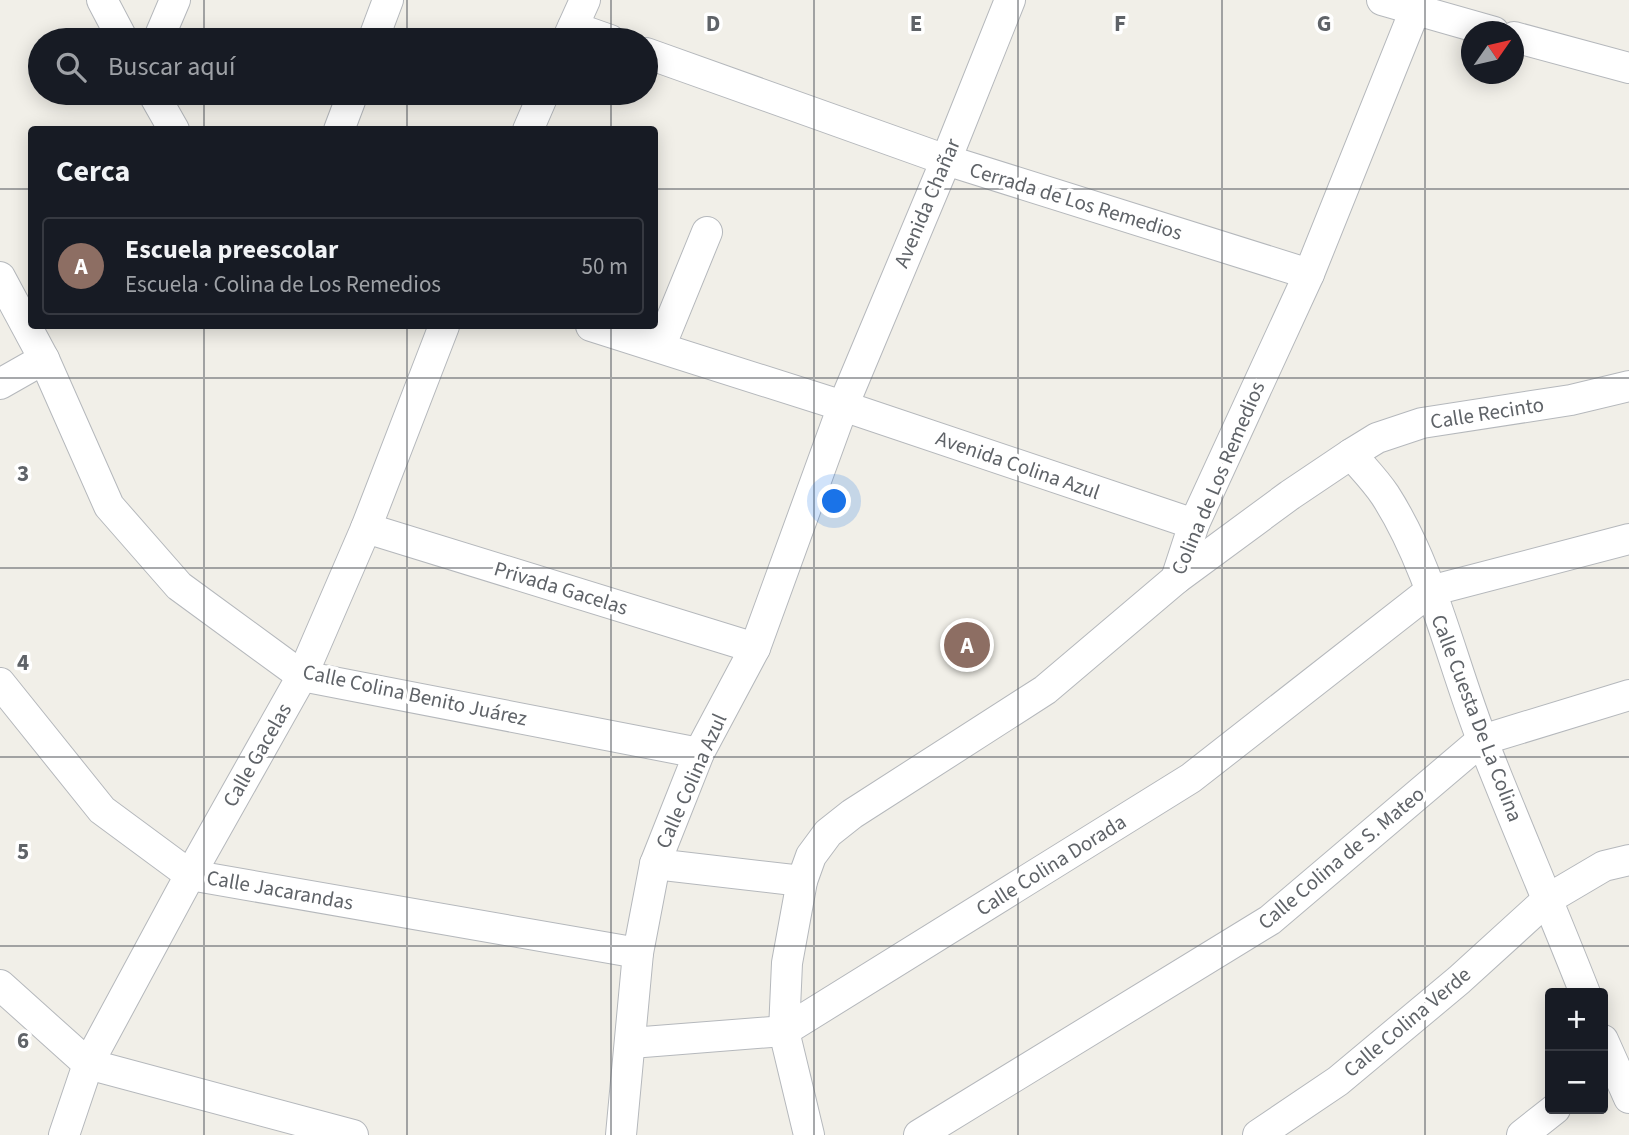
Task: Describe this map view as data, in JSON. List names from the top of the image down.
{
  "streets": {
    "street": [
      "Cerrada de Los Remedios",
      "Avenida Chañar",
      "Calle Recinto",
      "Avenida Colina Azul",
      "Colina de Los Remedios",
      "Privada Gacelas",
      "Calle Colina Benito Juárez",
      "Calle Cuesta De La Colina",
      "Calle Gacelas",
      "Calle Colina Azul",
      "Calle Colina de S. Mateo",
      "Calle Colina Dorada",
      "Calle Jacarandas",
      "Calle Colina Verde"
    ]
  },
  "crossings": [
    ["Cerrada de Los Remedios", "Avenida Chañar"],
    ["Cerrada de Los Remedios", "Colina de Los Remedios"],
    ["Avenida Chañar", "Avenida Colina Azul"],
    ["Avenida Chañar", "Calle Colina Azul"],
    ["Calle Recinto", "Colina de Los Remedios"],
    ["Calle Recinto", "Calle Cuesta De La Colina"],
    ["Avenida Colina Azul", "Colina de Los Remedios"],
    ["Avenida Colina Azul", "Calle Colina Azul"],
    ["Colina de Los Remedios", "Calle Colina Dorada"],
    ["Privada Gacelas", "Calle Gacelas"],
    ["Privada Gacelas", "Calle Colina Azul"],
    ["Calle Colina Benito Juárez", "Calle Gacelas"],
    ["Calle Colina Benito Juárez", "Calle Colina Azul"],
    ["Calle Cuesta De La Colina", "Calle Colina de S. Mateo"],
    ["Calle Cuesta De La Colina", "Calle Colina Dorada"],
    ["Calle Cuesta De La Colina", "Calle Colina Verde"],
    ["Calle Gacelas", "Calle Jacarandas"],
    ["Calle Colina Azul", "Calle Colina Dorada"],
    ["Calle Colina Azul", "Calle Jacarandas"]
  ],
  "north": "top right",
  "page": {
    "search": "Buscar aquí",
    "heading": "Cerca",
    "list": [
      {
        "mark": "A",
        "name": "Escuela preescolar",
        "note": "Escuela · Colina de Los Remedios",
        "value": "50 m"
      }
    ],
    "pins": "A",
    "map_buttons": ["+", "−"]
  },
  "grid": {
    "columns": [
      "D",
      "E",
      "F",
      "G"
    ],
    "rows": [
      "3",
      "4",
      "5",
      "6"
    ]
  }
}
